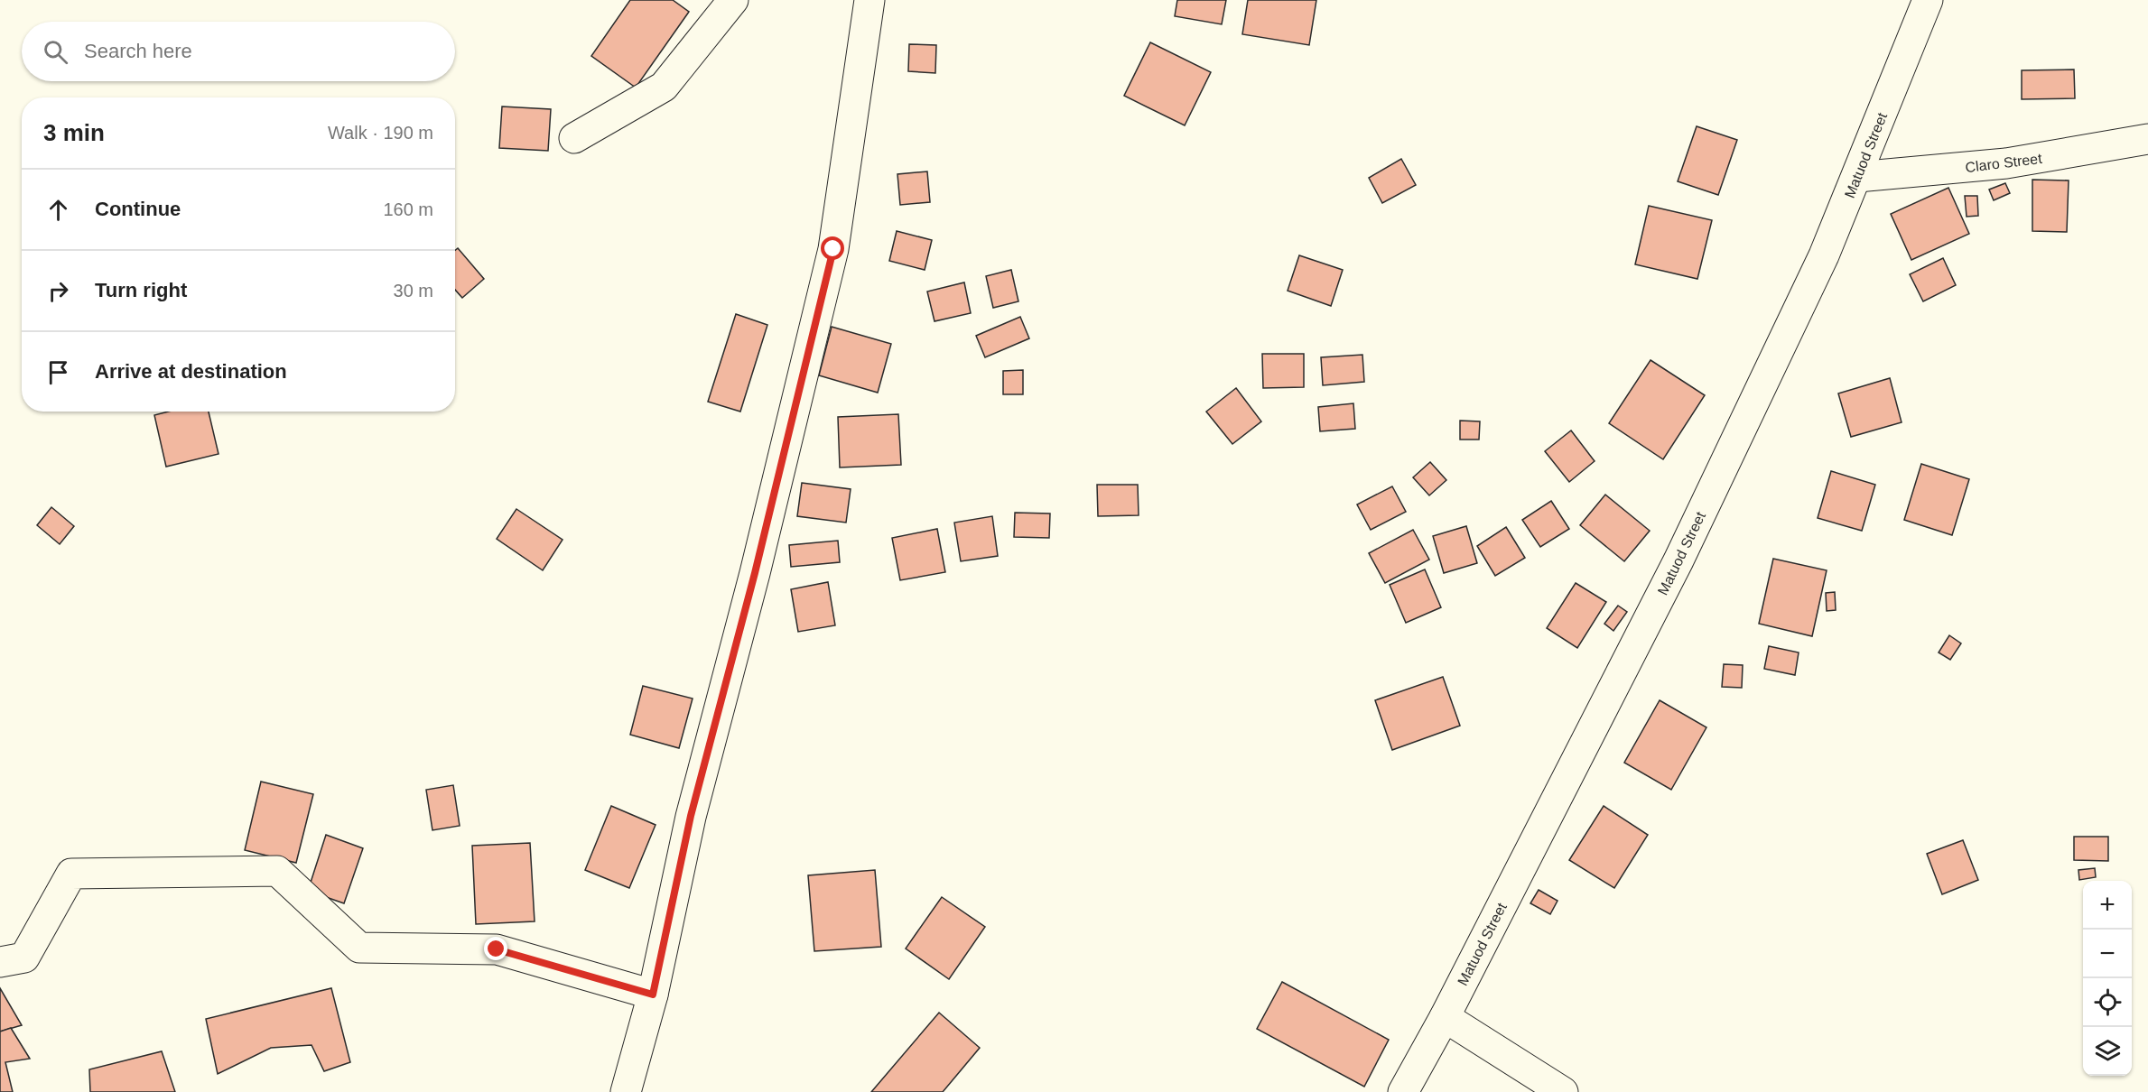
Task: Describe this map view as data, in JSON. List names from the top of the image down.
{
  "streets": {
    "street": ["Matuod Street", "Claro Street"]
  },
  "crossings": [
    ["Matuod Street", "Claro Street"]
  ],
  "page": {
    "search": "Search here",
    "heading": ["3 min", "Walk · 190 m"],
    "list": [
      ["Continue", "160 m"],
      ["Turn right", "30 m"],
      "Arrive at destination"
    ],
    "map_buttons": ["+", "−"]
  }
}
